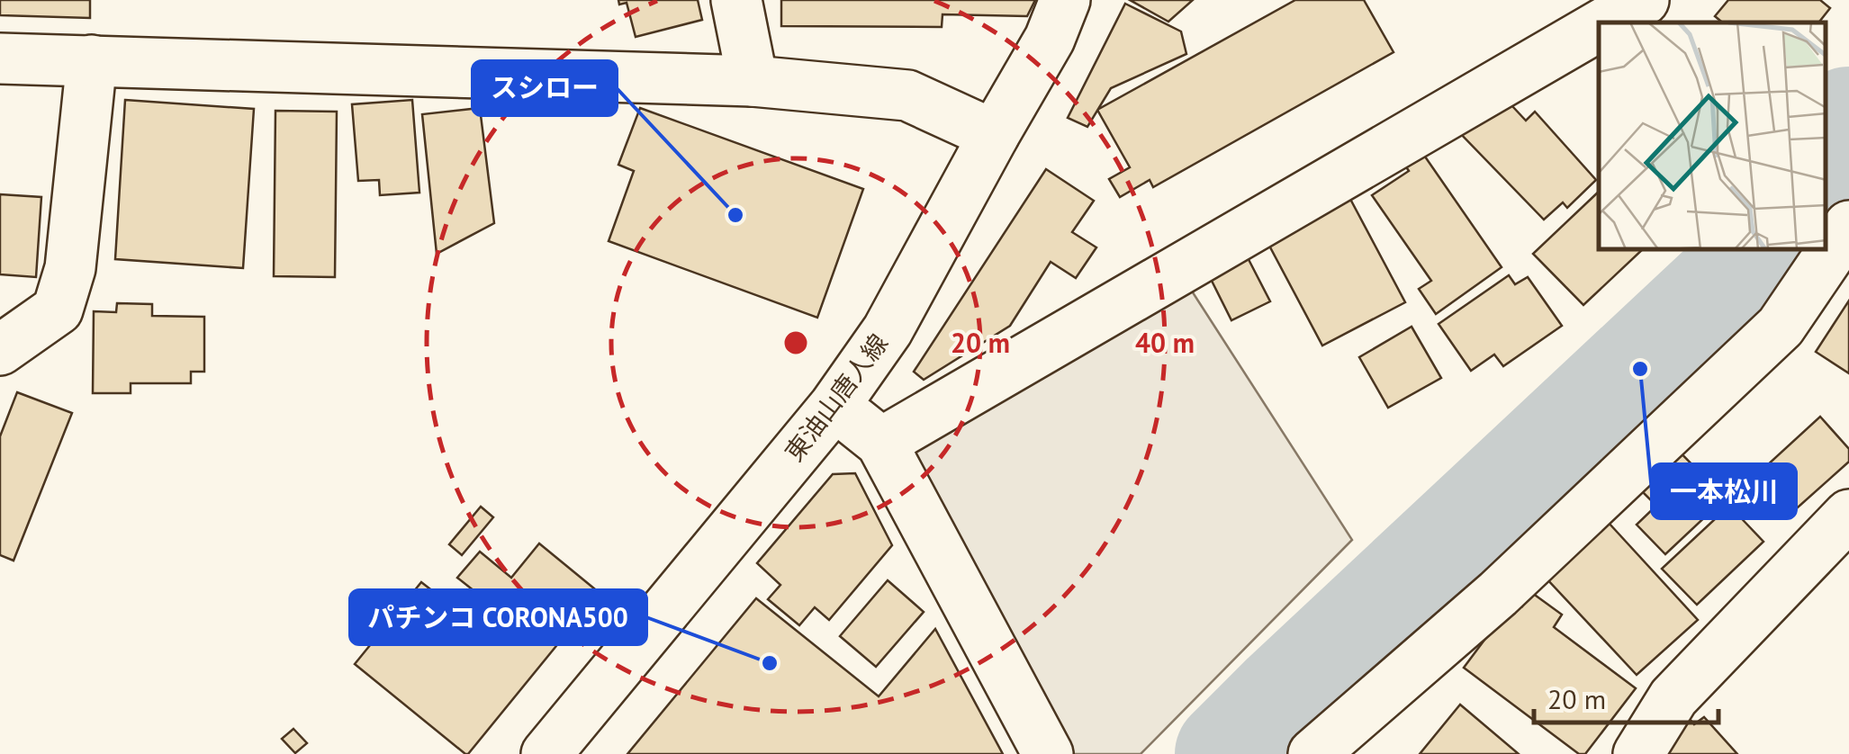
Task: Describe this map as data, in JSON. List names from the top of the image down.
{
  "streets": {
    "street": ["東油山唐人線"]
  },
  "places": ["スシロー", "一本松川", "パチンコ CORONA500"],
  "scale_bar": "20 m",
  "rings": ["20 m", "40 m"]
}
